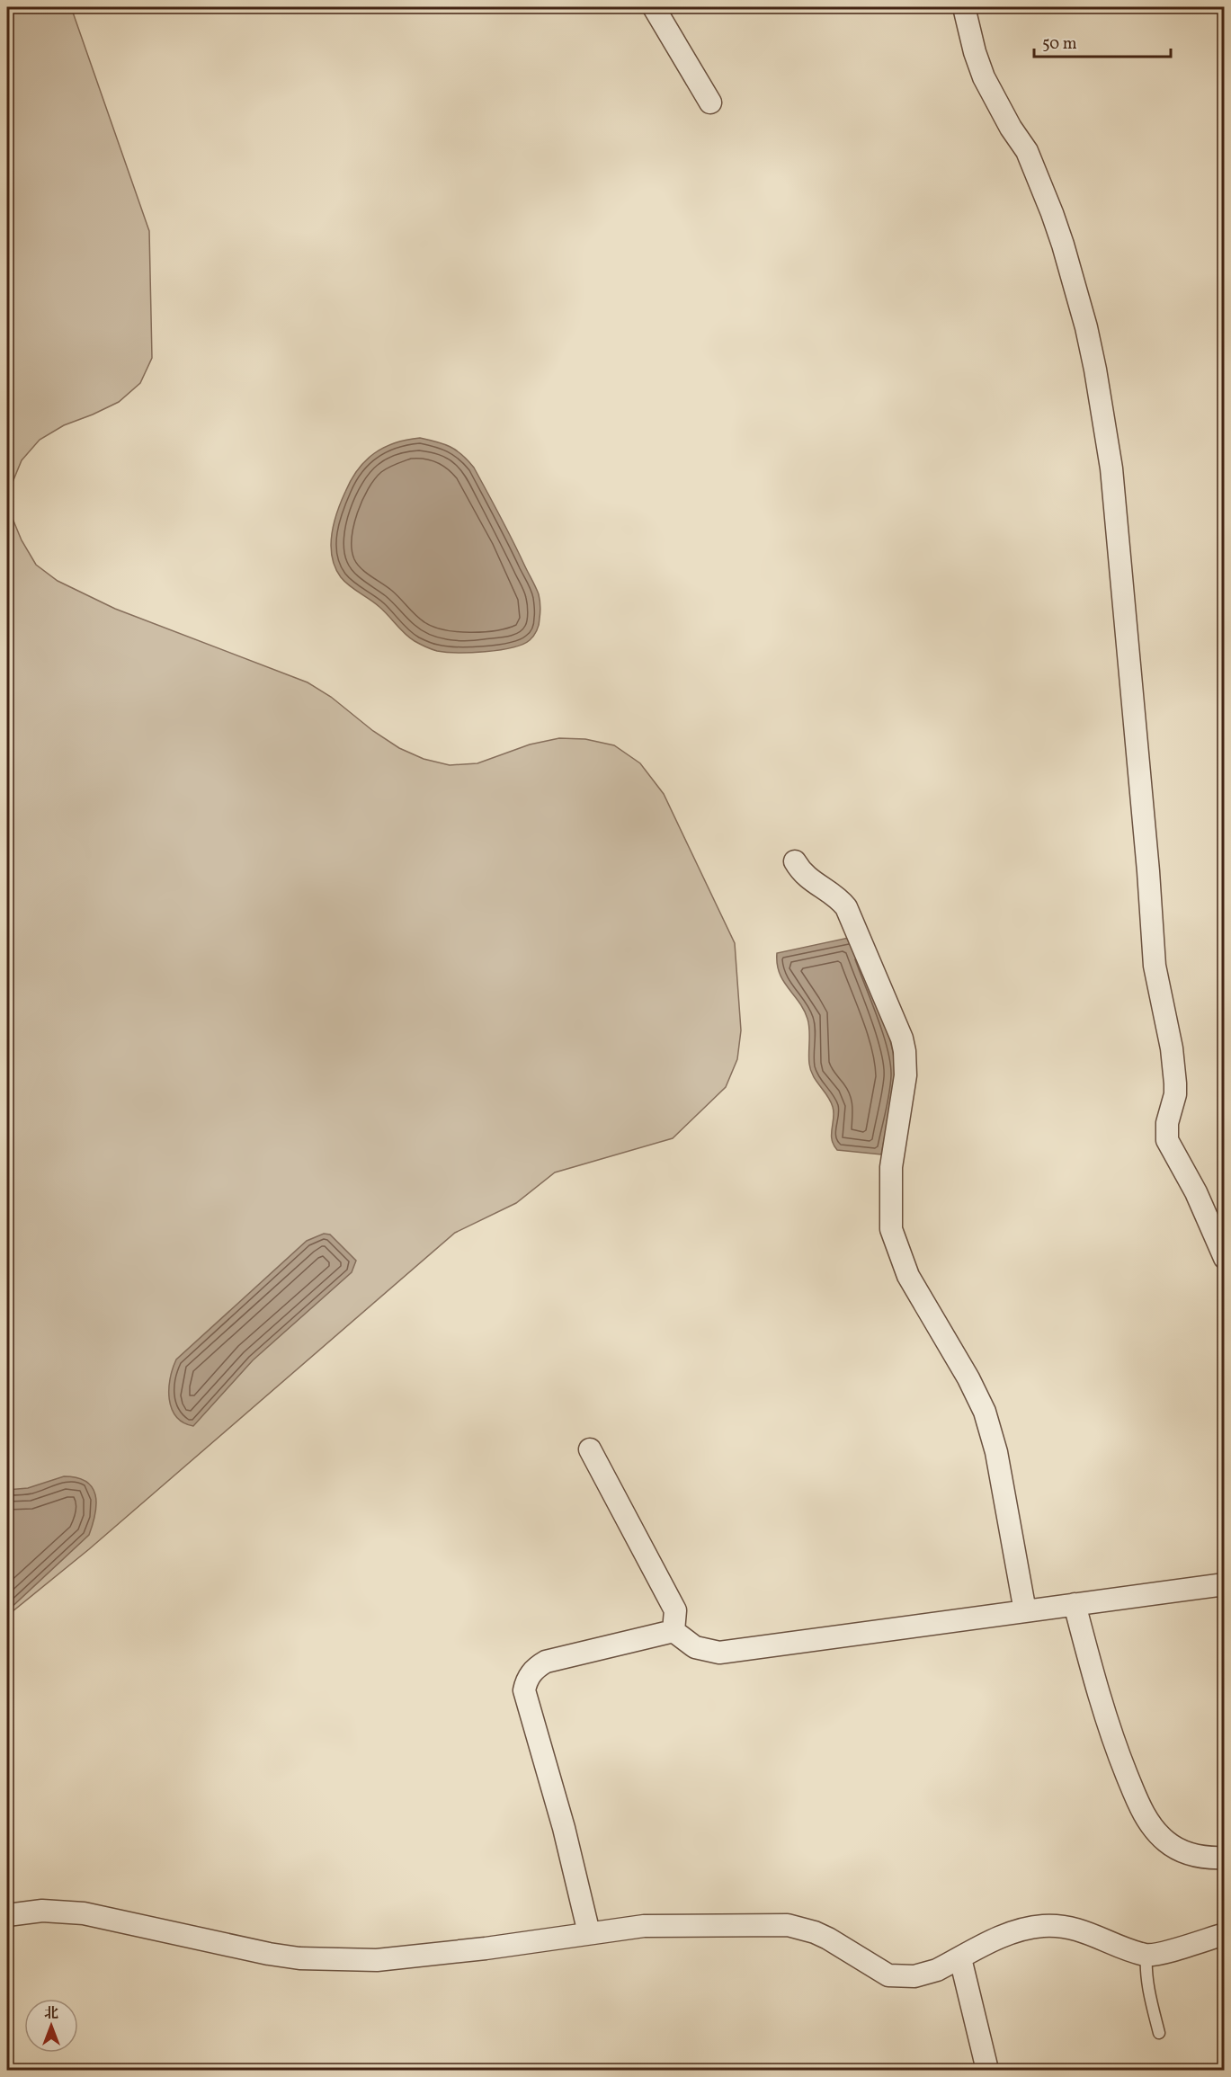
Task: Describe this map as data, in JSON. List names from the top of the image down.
{
  "scale_bar": "50 m",
  "north": "top"
}
